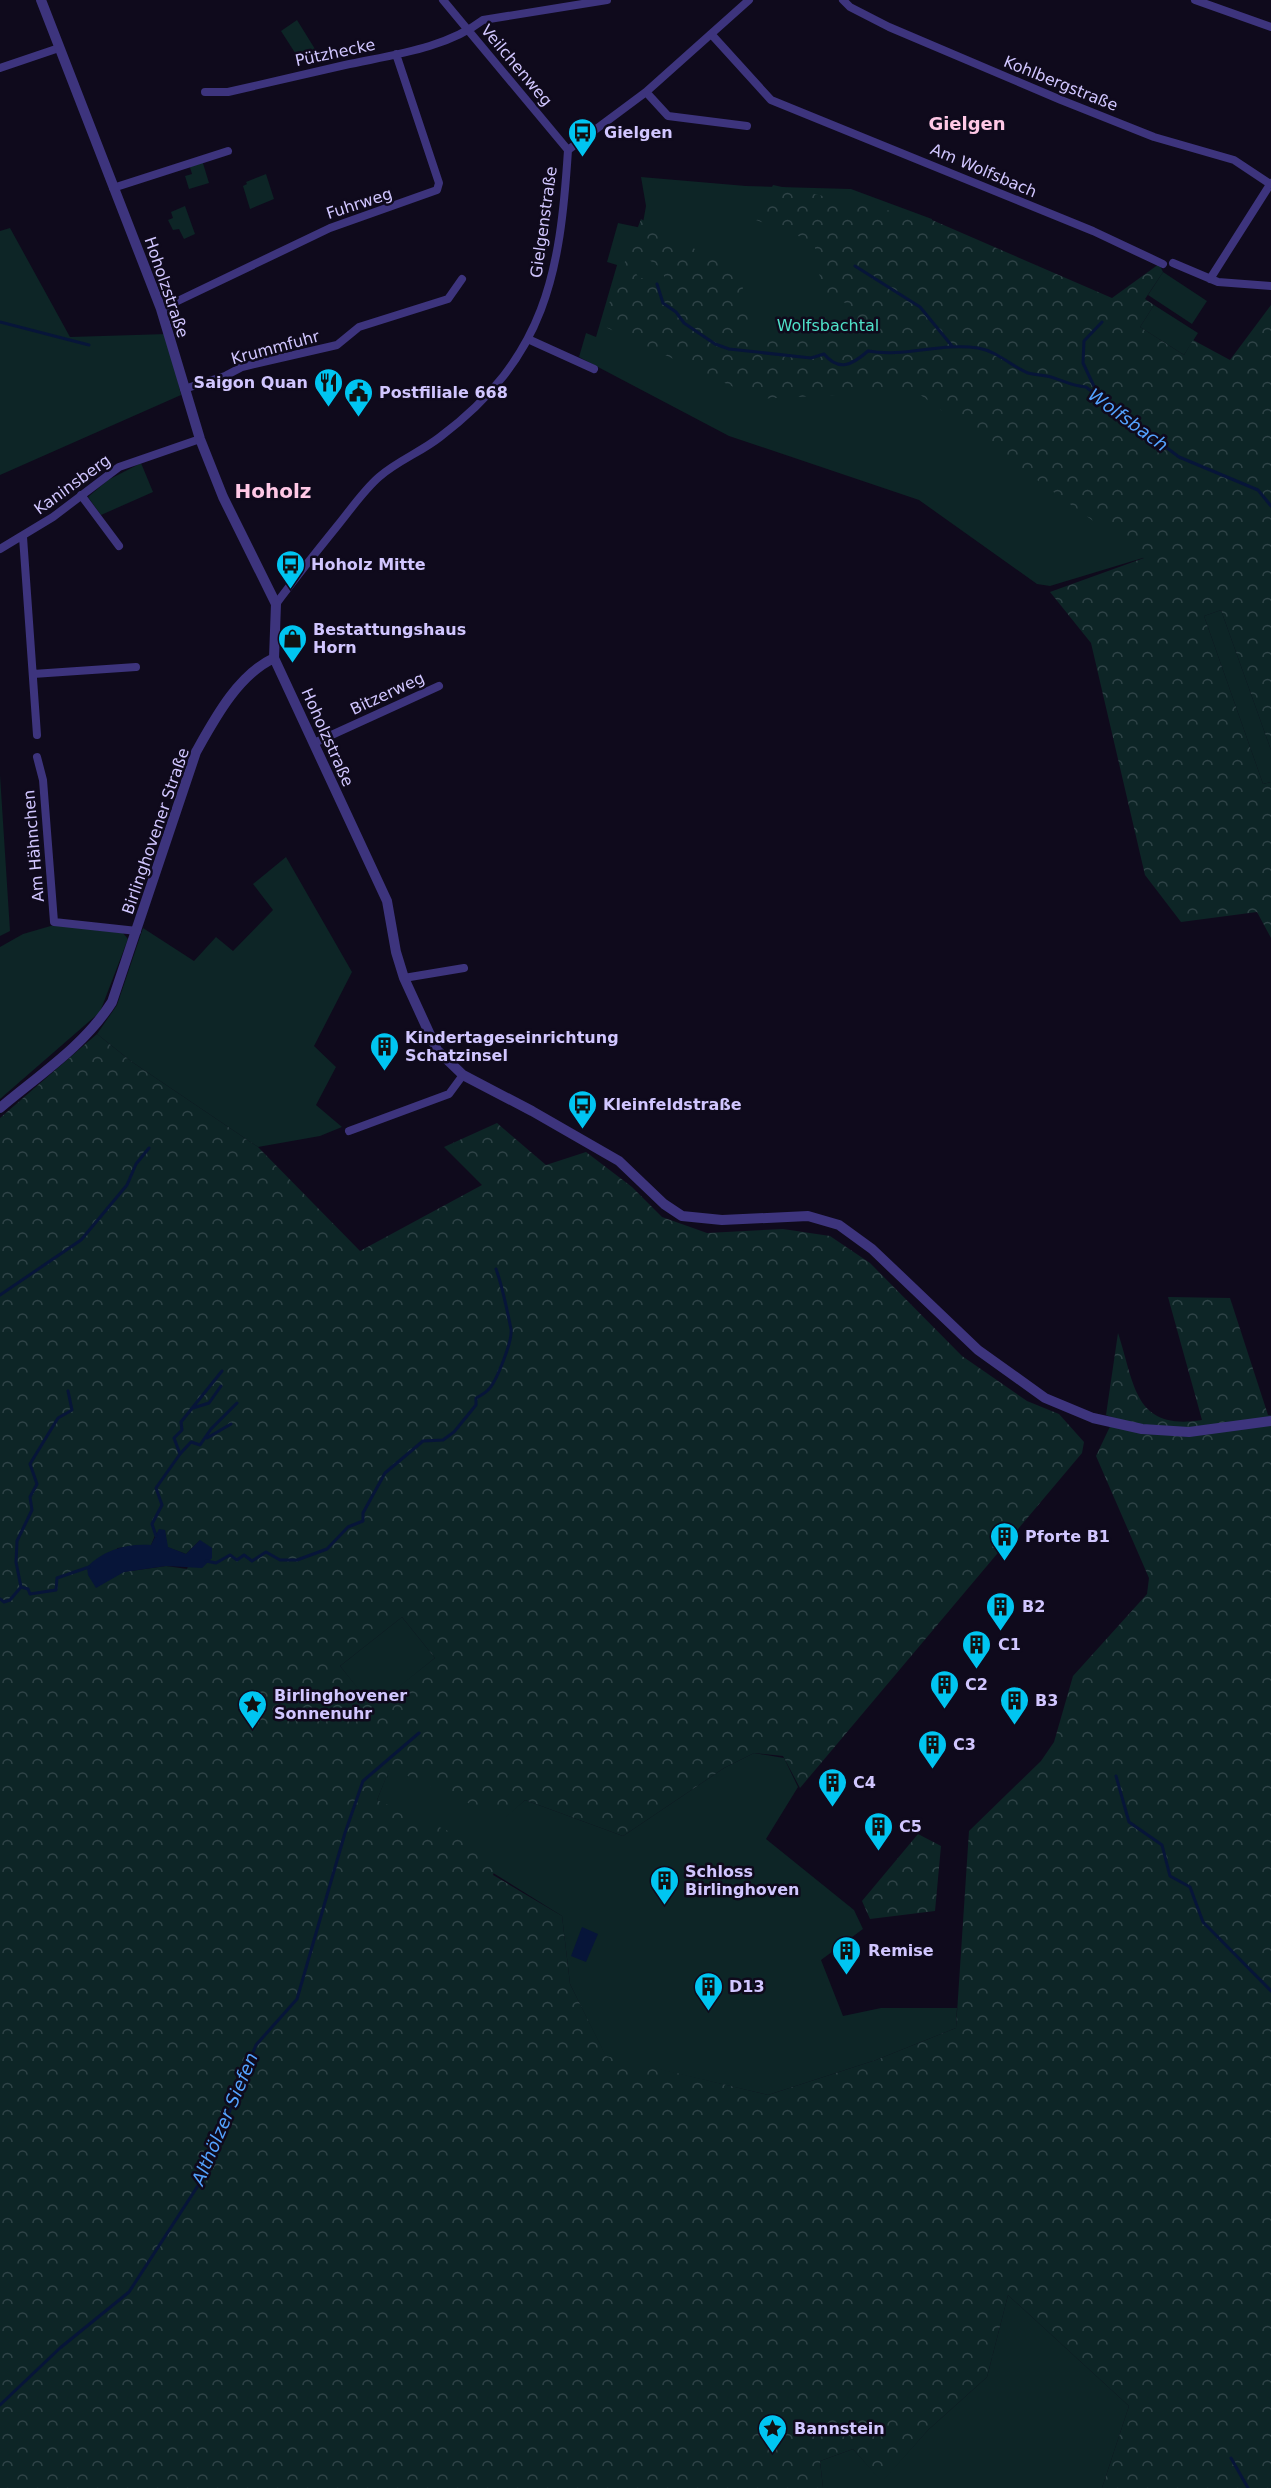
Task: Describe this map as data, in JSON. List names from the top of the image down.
{
  "streets": {
    "street": [
      "Pützhecke",
      "Veilchenweg",
      "Kohlbergstraße",
      "Am Wolfsbach",
      "Fuhrweg",
      "Gielgenstraße",
      "Hoholzstraße",
      "Krummfuhr",
      "Kaninsberg",
      "Bitzerweg",
      "Birlinghovener Straße",
      "Am Hähnchen"
    ]
  },
  "crossings": [
    ["Pützhecke", "Veilchenweg"],
    ["Pützhecke", "Fuhrweg"],
    ["Veilchenweg", "Gielgenstraße"],
    ["Am Wolfsbach", "Gielgenstraße"],
    ["Fuhrweg", "Hoholzstraße"],
    ["Gielgenstraße", "Hoholzstraße"],
    ["Hoholzstraße", "Krummfuhr"],
    ["Hoholzstraße", "Kaninsberg"],
    ["Hoholzstraße", "Bitzerweg"],
    ["Hoholzstraße", "Birlinghovener Straße"],
    ["Birlinghovener Straße", "Am Hähnchen"]
  ],
  "districts": ["Gielgen", "Hoholz"],
  "water": ["Wolfsbach", "Althölzer Siefen"],
  "parks": ["Wolfsbachtal"],
  "places": {
    "bus stop": ["Gielgen", "Hoholz Mitte", "Kleinfeldstraße"],
    "restaurant": ["Saigon Quan"],
    "public building": ["Postfiliale 668"],
    "shop": ["Bestattungshaus Horn"],
    "building": [
      "Kindertageseinrichtung Schatzinsel",
      "Pforte B1",
      "B2",
      "C1",
      "C2",
      "B3",
      "C3",
      "C4",
      "C5",
      "Schloss Birlinghoven",
      "Remise",
      "D13"
    ],
    "place": ["Birlinghovener Sonnenuhr", "Bannstein"]
  }
}
